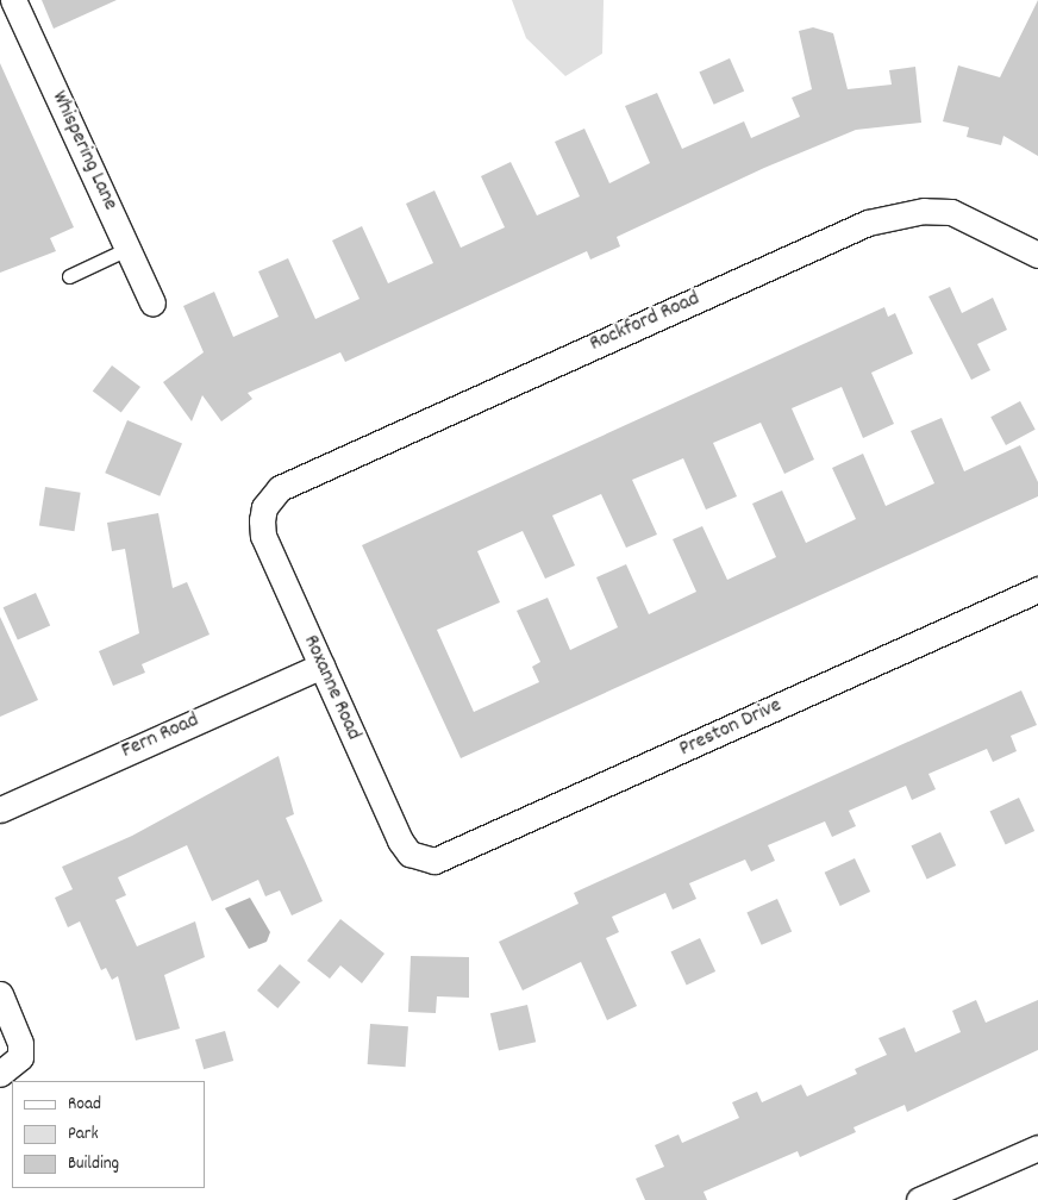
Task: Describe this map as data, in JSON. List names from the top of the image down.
{
  "streets": {
    "street": [
      "Whispering Lane",
      "Rockford Road",
      "Roxanne Road",
      "Preston Drive",
      "Fern Road"
    ]
  },
  "crossings": [
    ["Rockford Road", "Roxanne Road"],
    ["Roxanne Road", "Preston Drive"],
    ["Roxanne Road", "Fern Road"]
  ],
  "legend": ["Road", "Park", "Building"]
}
